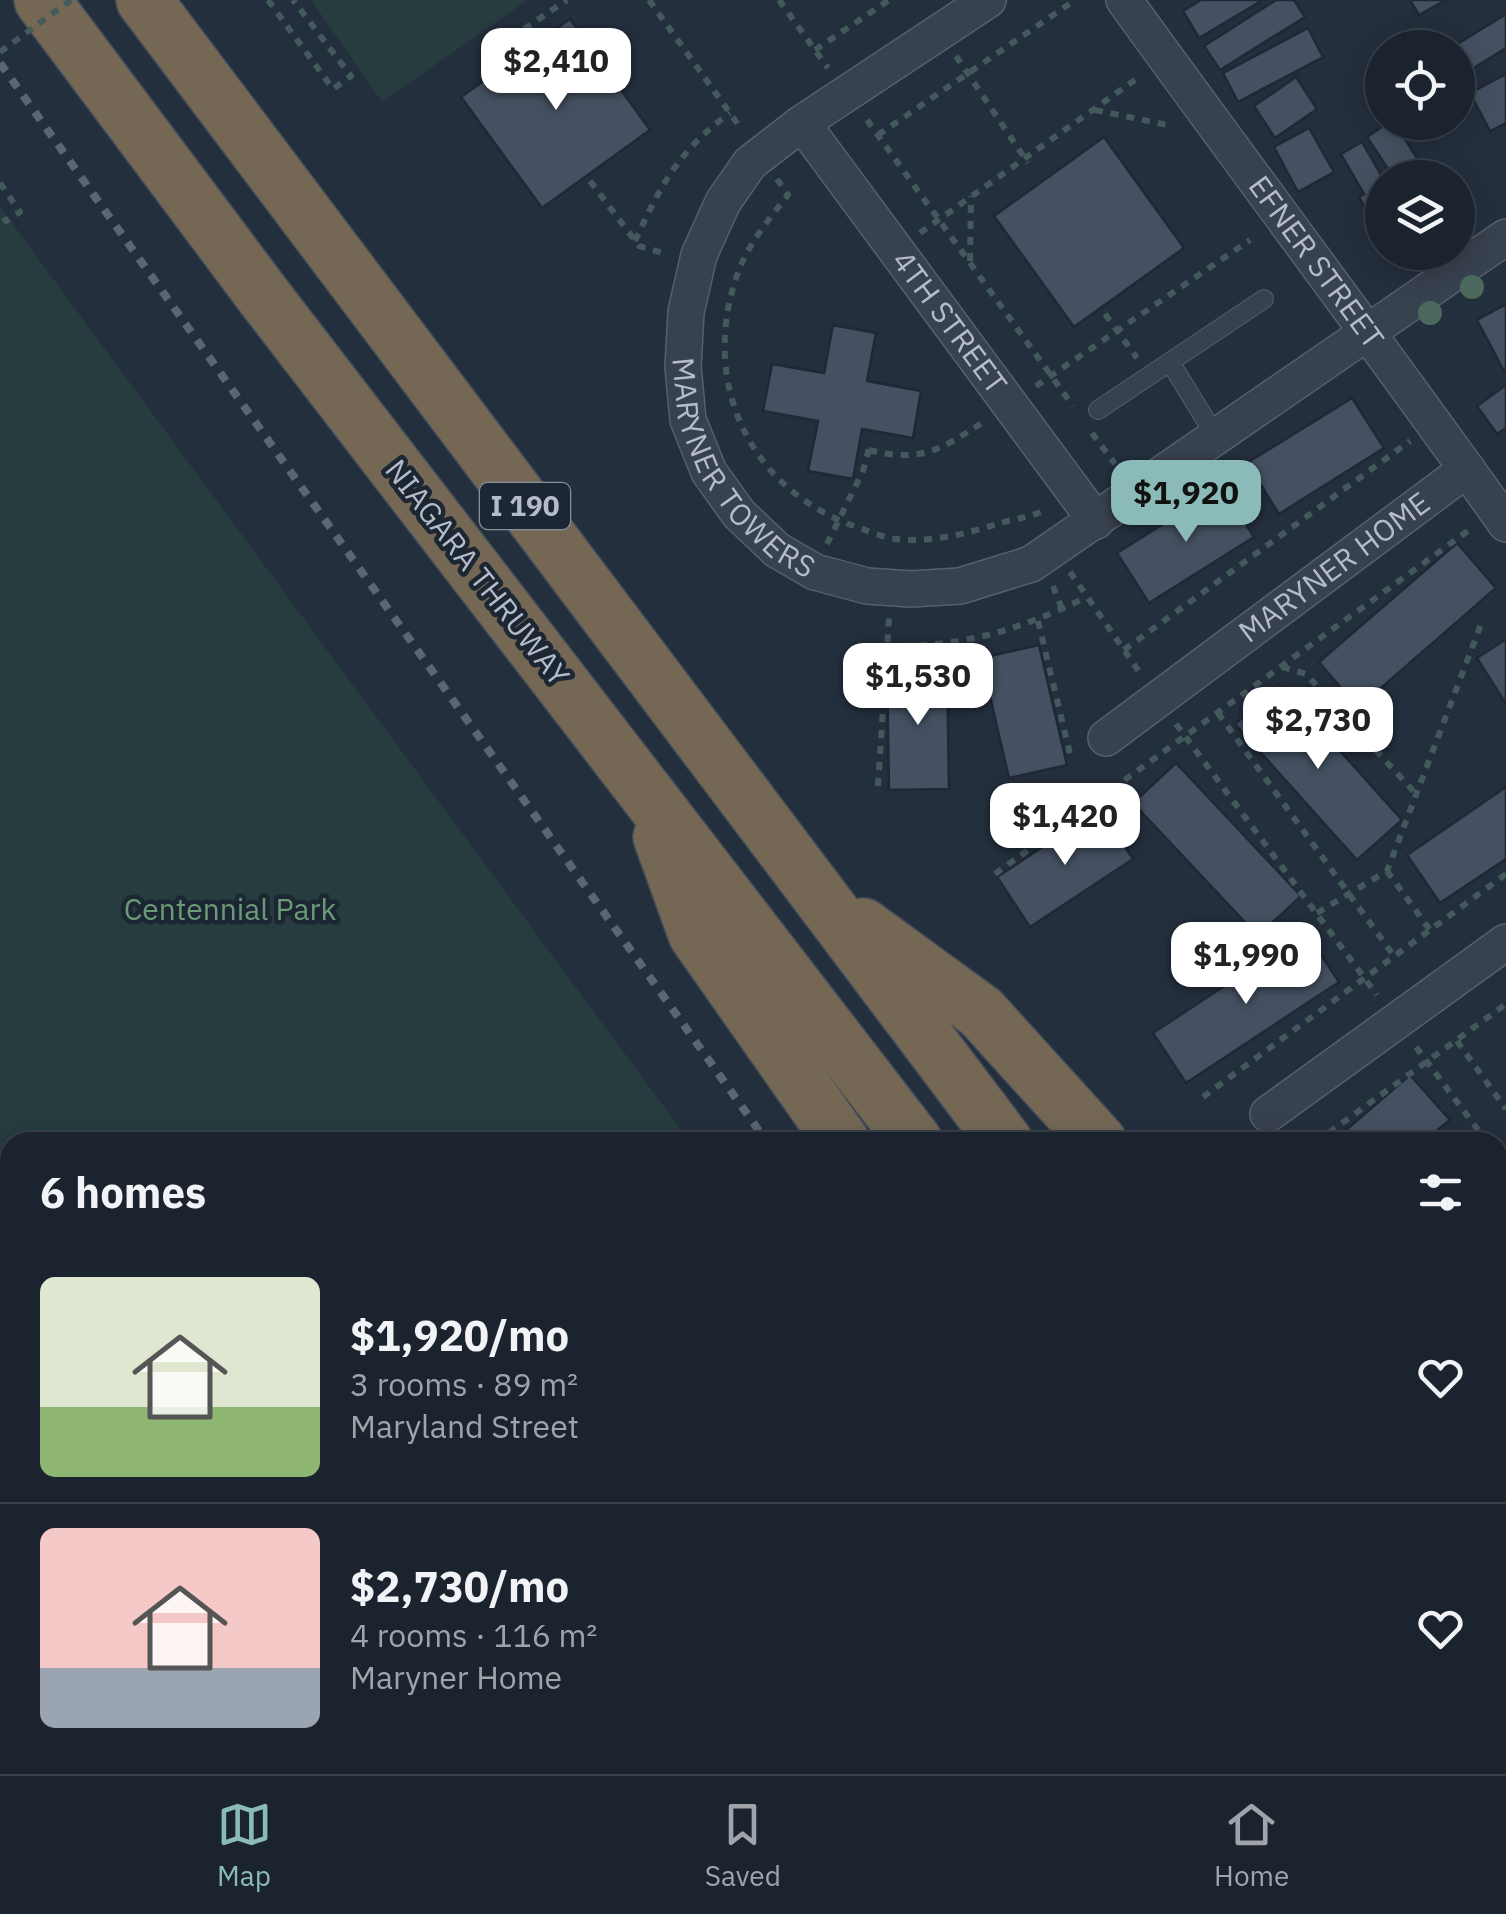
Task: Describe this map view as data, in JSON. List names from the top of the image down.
{
  "streets": {
    "highway": ["I 190", "NIAGARA THRUWAY"],
    "street": [
      "EFNER STREET",
      "4TH STREET",
      "MARYNER TOWERS",
      "MARYNER HOME"
    ]
  },
  "crossings": [
    ["EFNER STREET", "MARYNER TOWERS"],
    ["EFNER STREET", "MARYNER HOME"],
    ["4TH STREET", "MARYNER TOWERS"]
  ],
  "parks": ["Centennial Park"],
  "page": {
    "price": [
      "$2,410",
      "$1,920",
      "$1,530",
      "$2,730",
      "$1,420",
      "$1,990"
    ],
    "heading": "6 homes",
    "list": [
      {
        "name": "$1,920/mo",
        "note": "3 rooms · 89 m² · Maryland Street"
      },
      {
        "name": "$2,730/mo",
        "note": "4 rooms · 116 m² · Maryner Home"
      }
    ],
    "tabs": ["Map", "Saved", "Home"]
  }
}
